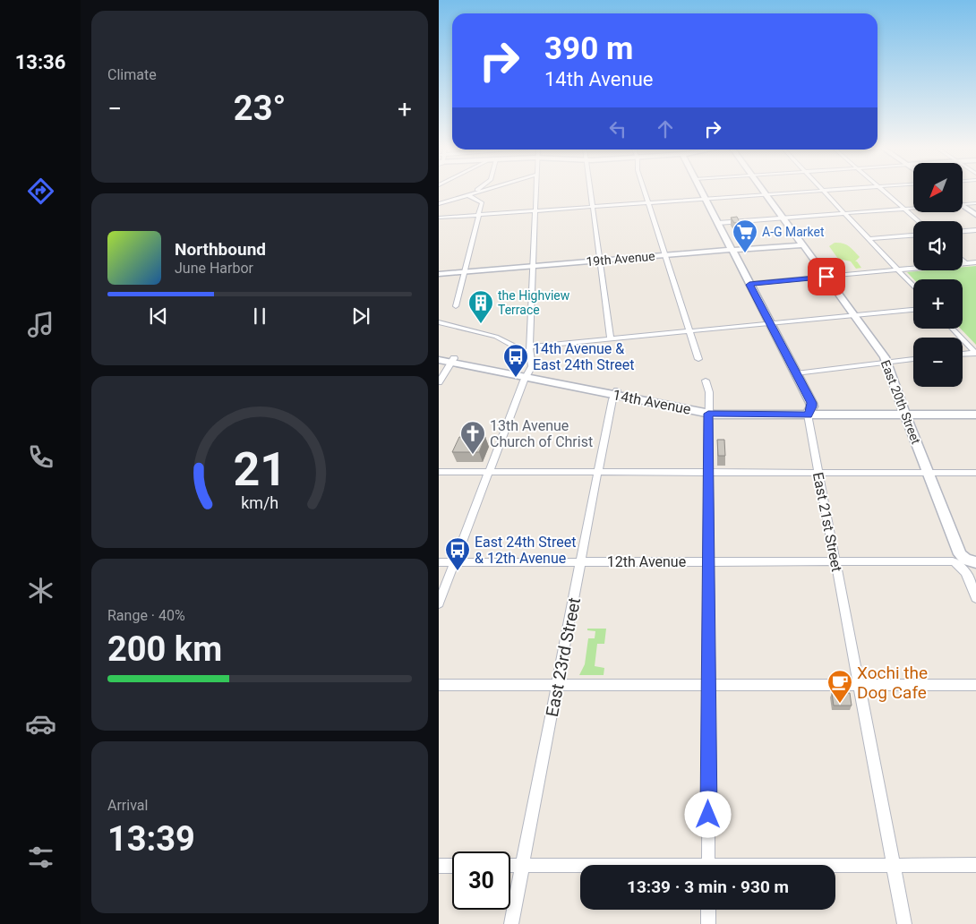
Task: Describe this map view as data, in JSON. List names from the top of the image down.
{
  "streets": {
    "street": [
      "19th Avenue",
      "14th Avenue",
      "East 20th Street",
      "East 21st Street",
      "12th Avenue",
      "East 23rd Street"
    ]
  },
  "crossings": [
    ["19th Avenue", "East 20th Street"],
    ["19th Avenue", "East 21st Street"],
    ["14th Avenue", "East 20th Street"],
    ["14th Avenue", "East 21st Street"],
    ["14th Avenue", "East 23rd Street"],
    ["East 20th Street", "12th Avenue"],
    ["East 21st Street", "12th Avenue"],
    ["12th Avenue", "East 23rd Street"]
  ],
  "places": {
    "supermarket": ["A-G Market"],
    "building": ["the Highview Terrace"],
    "bus stop": ["14th Avenue & East 24th Street", "East 24th Street & 12th Avenue"],
    "church": ["13th Avenue Church of Christ"],
    "cafe": ["Xochi the Dog Cafe"]
  },
  "north": "bottom left",
  "page": {
    "tabs": "13:36",
    "tile": [
      "Climate",
      ["Range · 40%", "200 km"],
      ["Arrival", "13:39"]
    ],
    "turn": ["390 m", "14th Avenue"],
    "heat": ["−", "23°", "+"],
    "map_buttons": ["+", "−"],
    "song": ["Northbound", "June Harbor"],
    "limit": "30",
    "trip": "13:39 · 3 min · 930 m",
    "gauge": ["21", "km/h"]
  }
}
